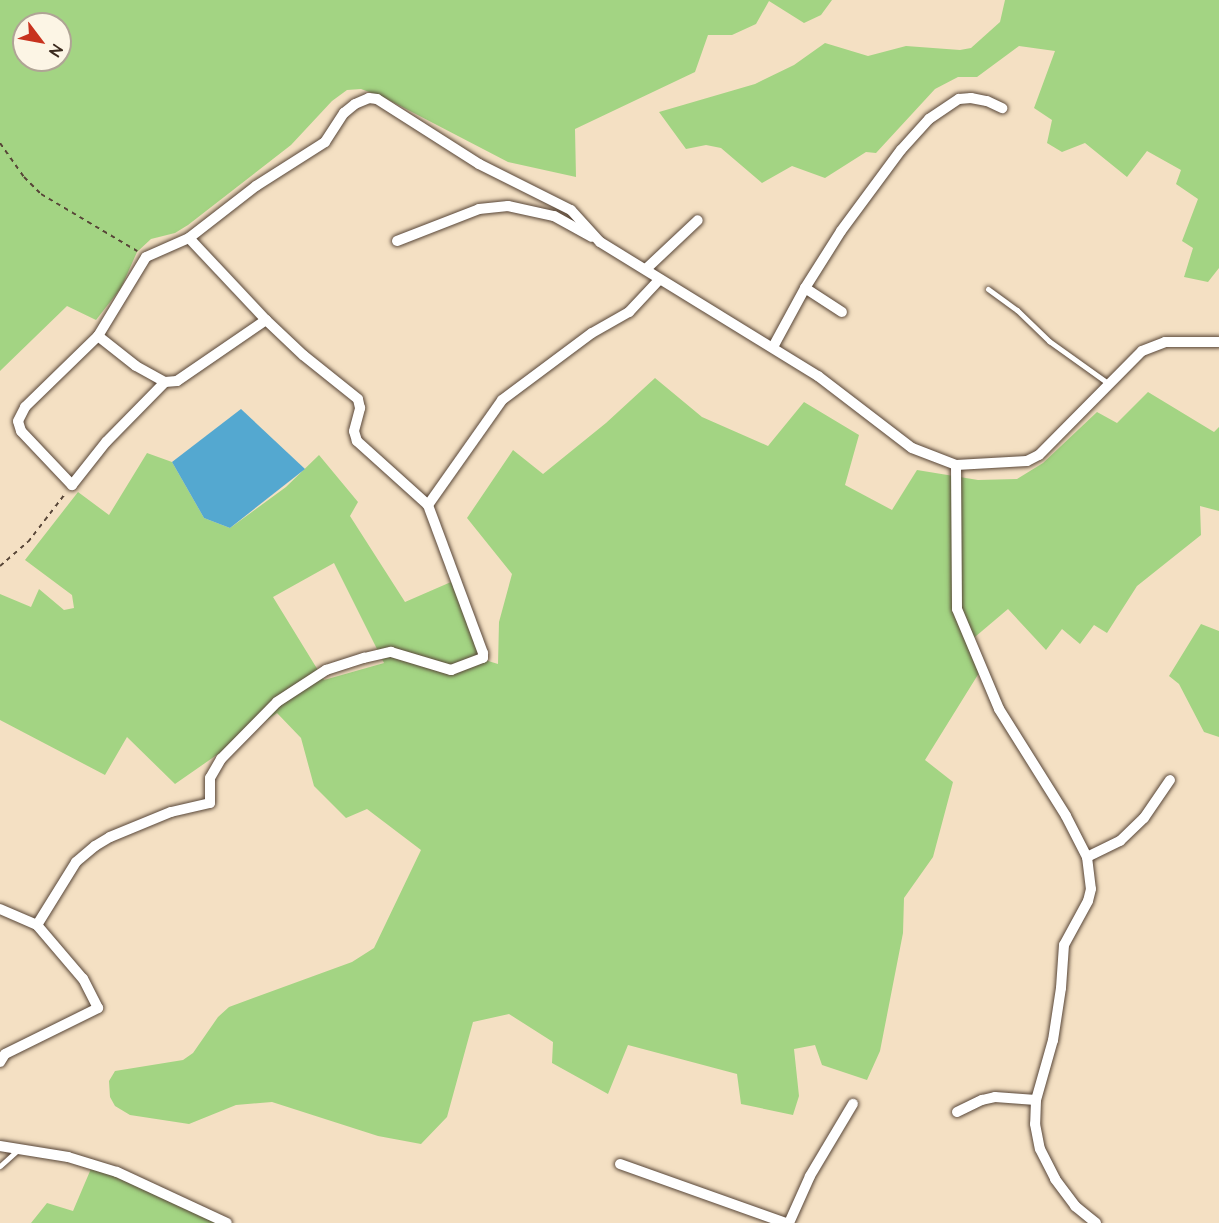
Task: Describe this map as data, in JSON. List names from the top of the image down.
{
  "north": "bottom right"
}
